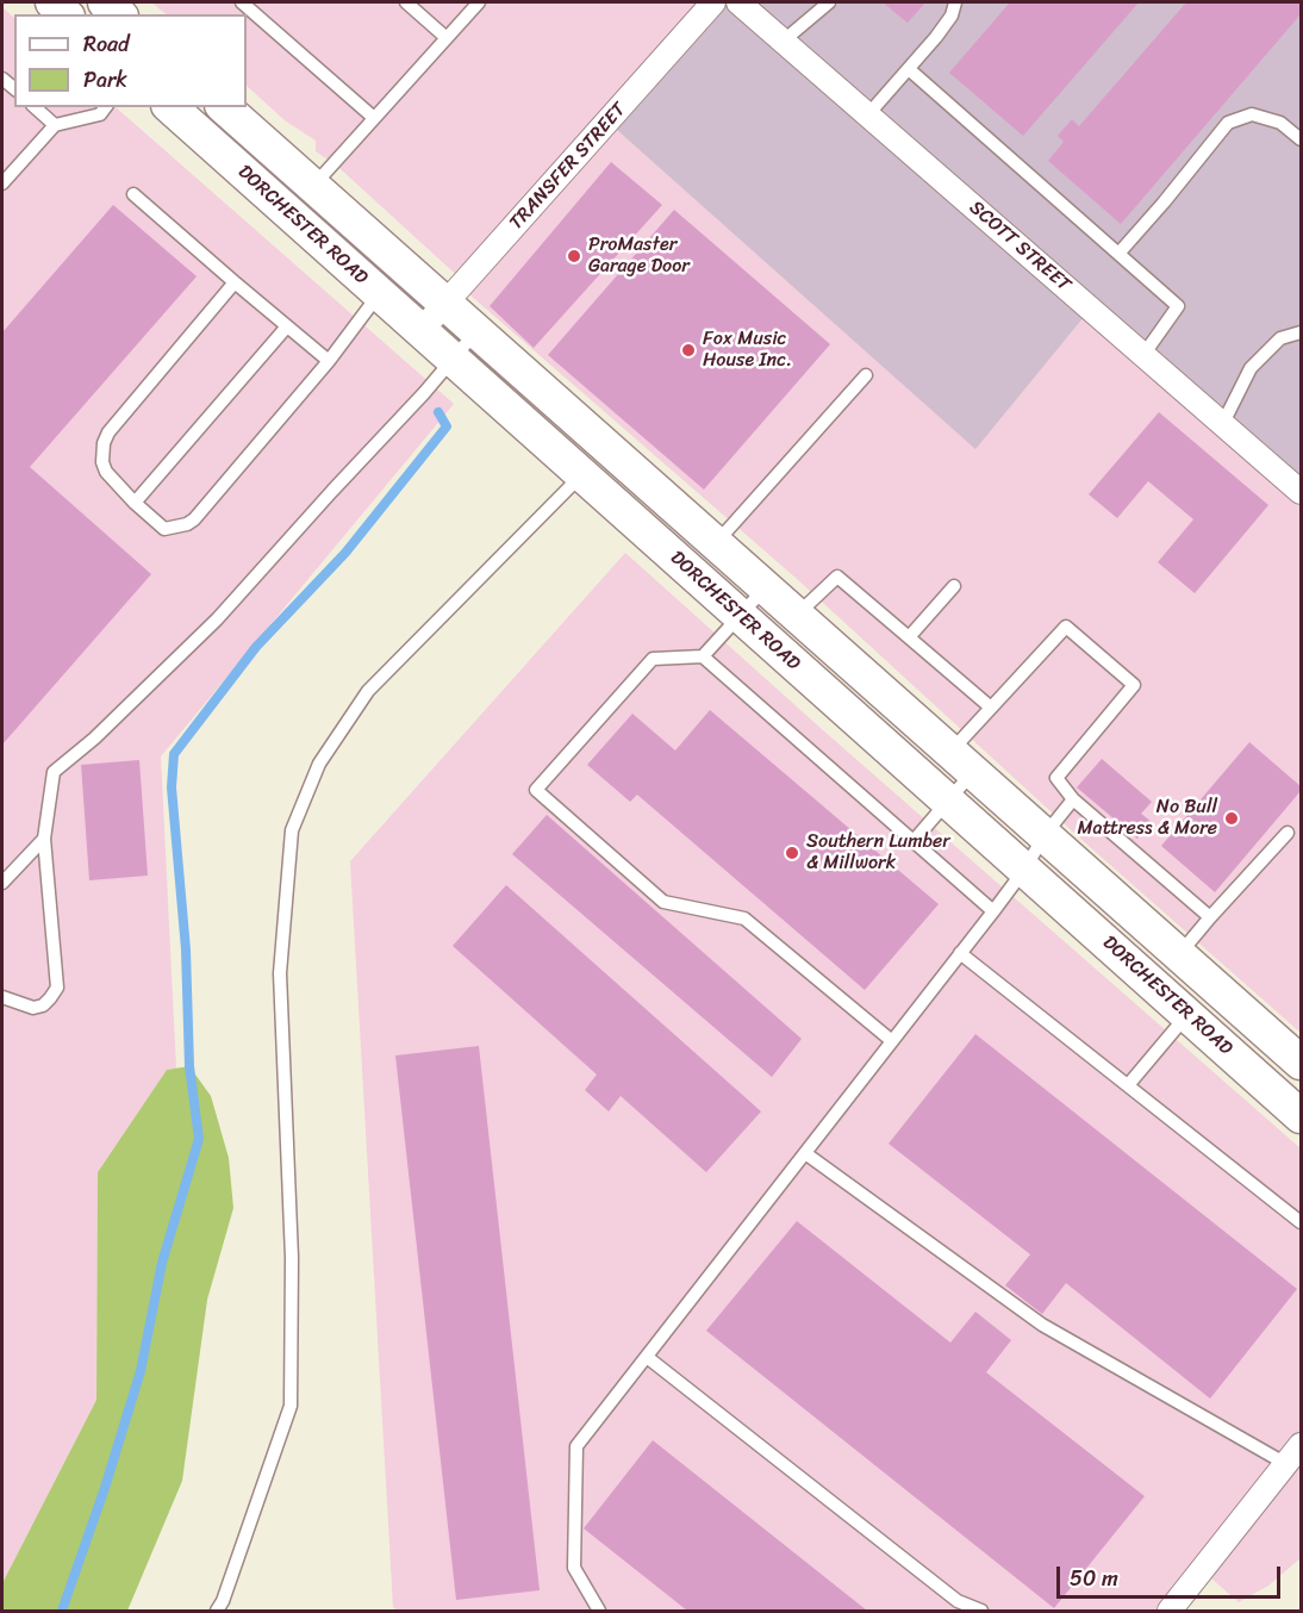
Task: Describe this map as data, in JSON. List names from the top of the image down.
{
  "streets": {
    "main road": ["DORCHESTER ROAD"],
    "street": ["TRANSFER STREET", "SCOTT STREET"]
  },
  "crossings": [
    ["TRANSFER STREET", "DORCHESTER ROAD"]
  ],
  "places": [
    "ProMaster Garage Door",
    "Fox Music House Inc.",
    "No Bull Mattress & More",
    "Southern Lumber & Millwork"
  ],
  "legend": ["Road", "Park"],
  "scale_bar": "50 m"
}
